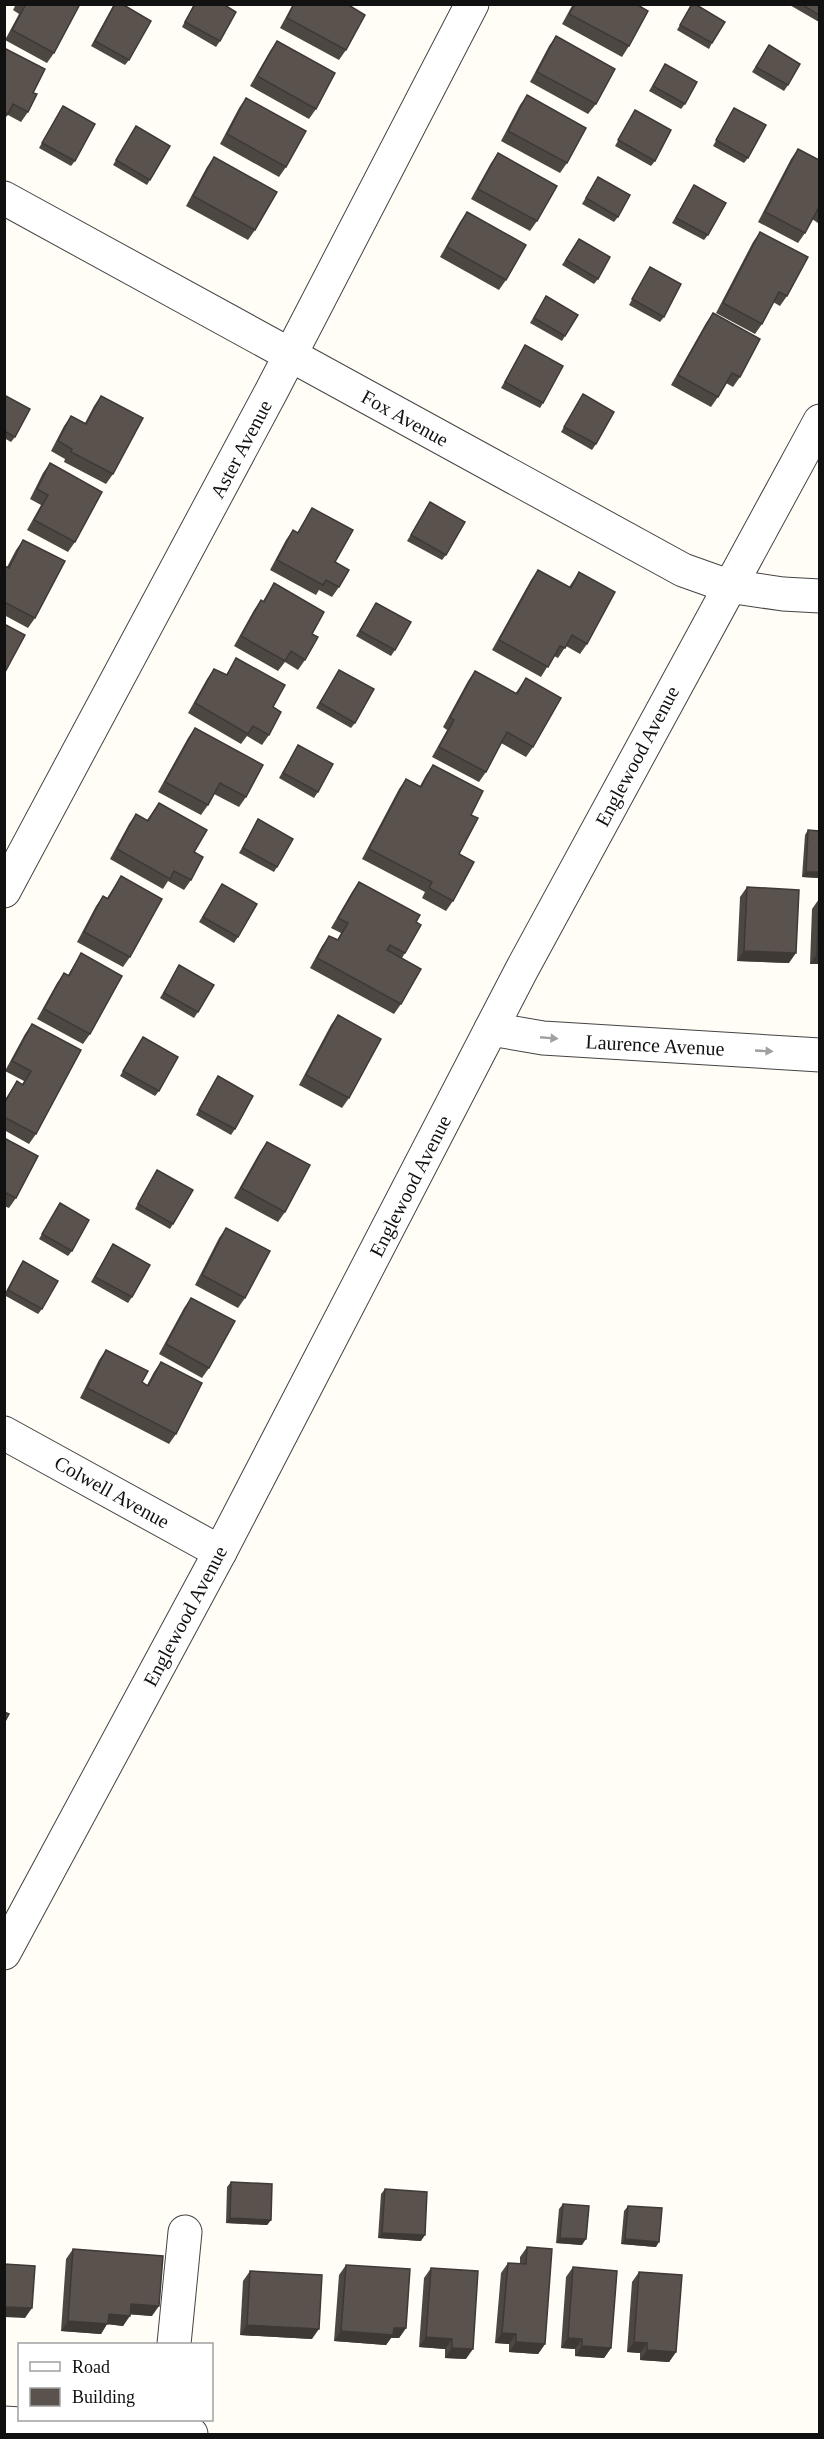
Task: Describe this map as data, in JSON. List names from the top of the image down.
{
  "streets": {
    "street": [
      "Fox Avenue",
      "Aster Avenue",
      "Englewood Avenue",
      "Laurence Avenue",
      "Colwell Avenue"
    ]
  },
  "crossings": [
    ["Fox Avenue", "Aster Avenue"],
    ["Fox Avenue", "Englewood Avenue"],
    ["Englewood Avenue", "Laurence Avenue"],
    ["Englewood Avenue", "Colwell Avenue"]
  ],
  "one_way": ["Laurence Avenue"],
  "legend": ["Road", "Building"]
}
